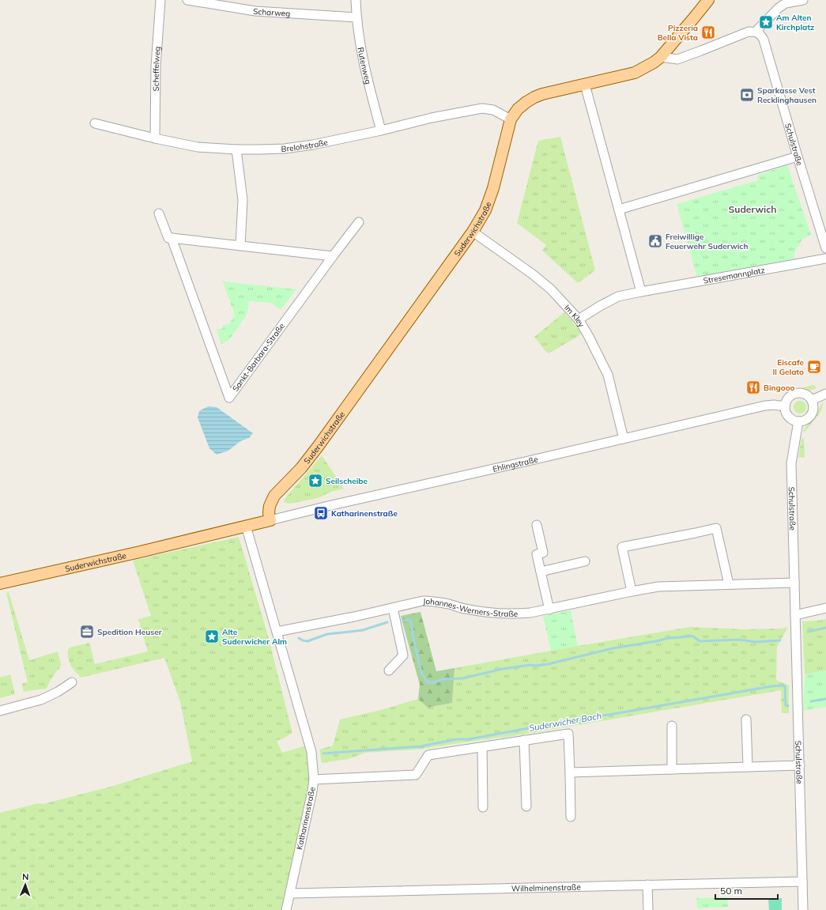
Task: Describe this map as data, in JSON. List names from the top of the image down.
{
  "streets": {
    "main road": ["Suderwichstraße", "Ehlingstraße"],
    "street": [
      "Scharweg",
      "Rutenweg",
      "Scheffelweg",
      "Schulstraße",
      "Brelohstraße",
      "Stresemannplatz",
      "Im Kley",
      "Sankt-Barbara-Straße",
      "Johannes-Werners-Straße",
      "Katharinenstraße",
      "Wilhelminenstraße"
    ]
  },
  "crossings": [
    ["Scharweg", "Rutenweg"],
    ["Rutenweg", "Brelohstraße"],
    ["Scheffelweg", "Brelohstraße"],
    ["Schulstraße", "Ehlingstraße"],
    ["Schulstraße", "Johannes-Werners-Straße"],
    ["Schulstraße", "Wilhelminenstraße"],
    ["Brelohstraße", "Suderwichstraße"],
    ["Suderwichstraße", "Im Kley"],
    ["Suderwichstraße", "Ehlingstraße"],
    ["Suderwichstraße", "Katharinenstraße"],
    ["Stresemannplatz", "Im Kley"],
    ["Im Kley", "Ehlingstraße"],
    ["Ehlingstraße", "Katharinenstraße"],
    ["Johannes-Werners-Straße", "Katharinenstraße"],
    ["Katharinenstraße", "Wilhelminenstraße"]
  ],
  "districts": ["Suderwich"],
  "water": ["Suderwicher Bach"],
  "places": {
    "place": ["Am Alten Kirchplatz", "Seilscheibe", "Alte Suderwicher Alm"],
    "restaurant": ["Pizzeria Bella Vista", "Bingooo"],
    "bank": ["Sparkasse Vest Recklinghausen"],
    "public building": ["Freiwillige Feuerwehr Suderwich"],
    "cafe": ["Eiscafe Il Gelato"],
    "bus stop": ["Katharinenstraße"],
    "office": ["Spedition Heuser"]
  },
  "scale_bar": "50 m",
  "north": "top"
}
